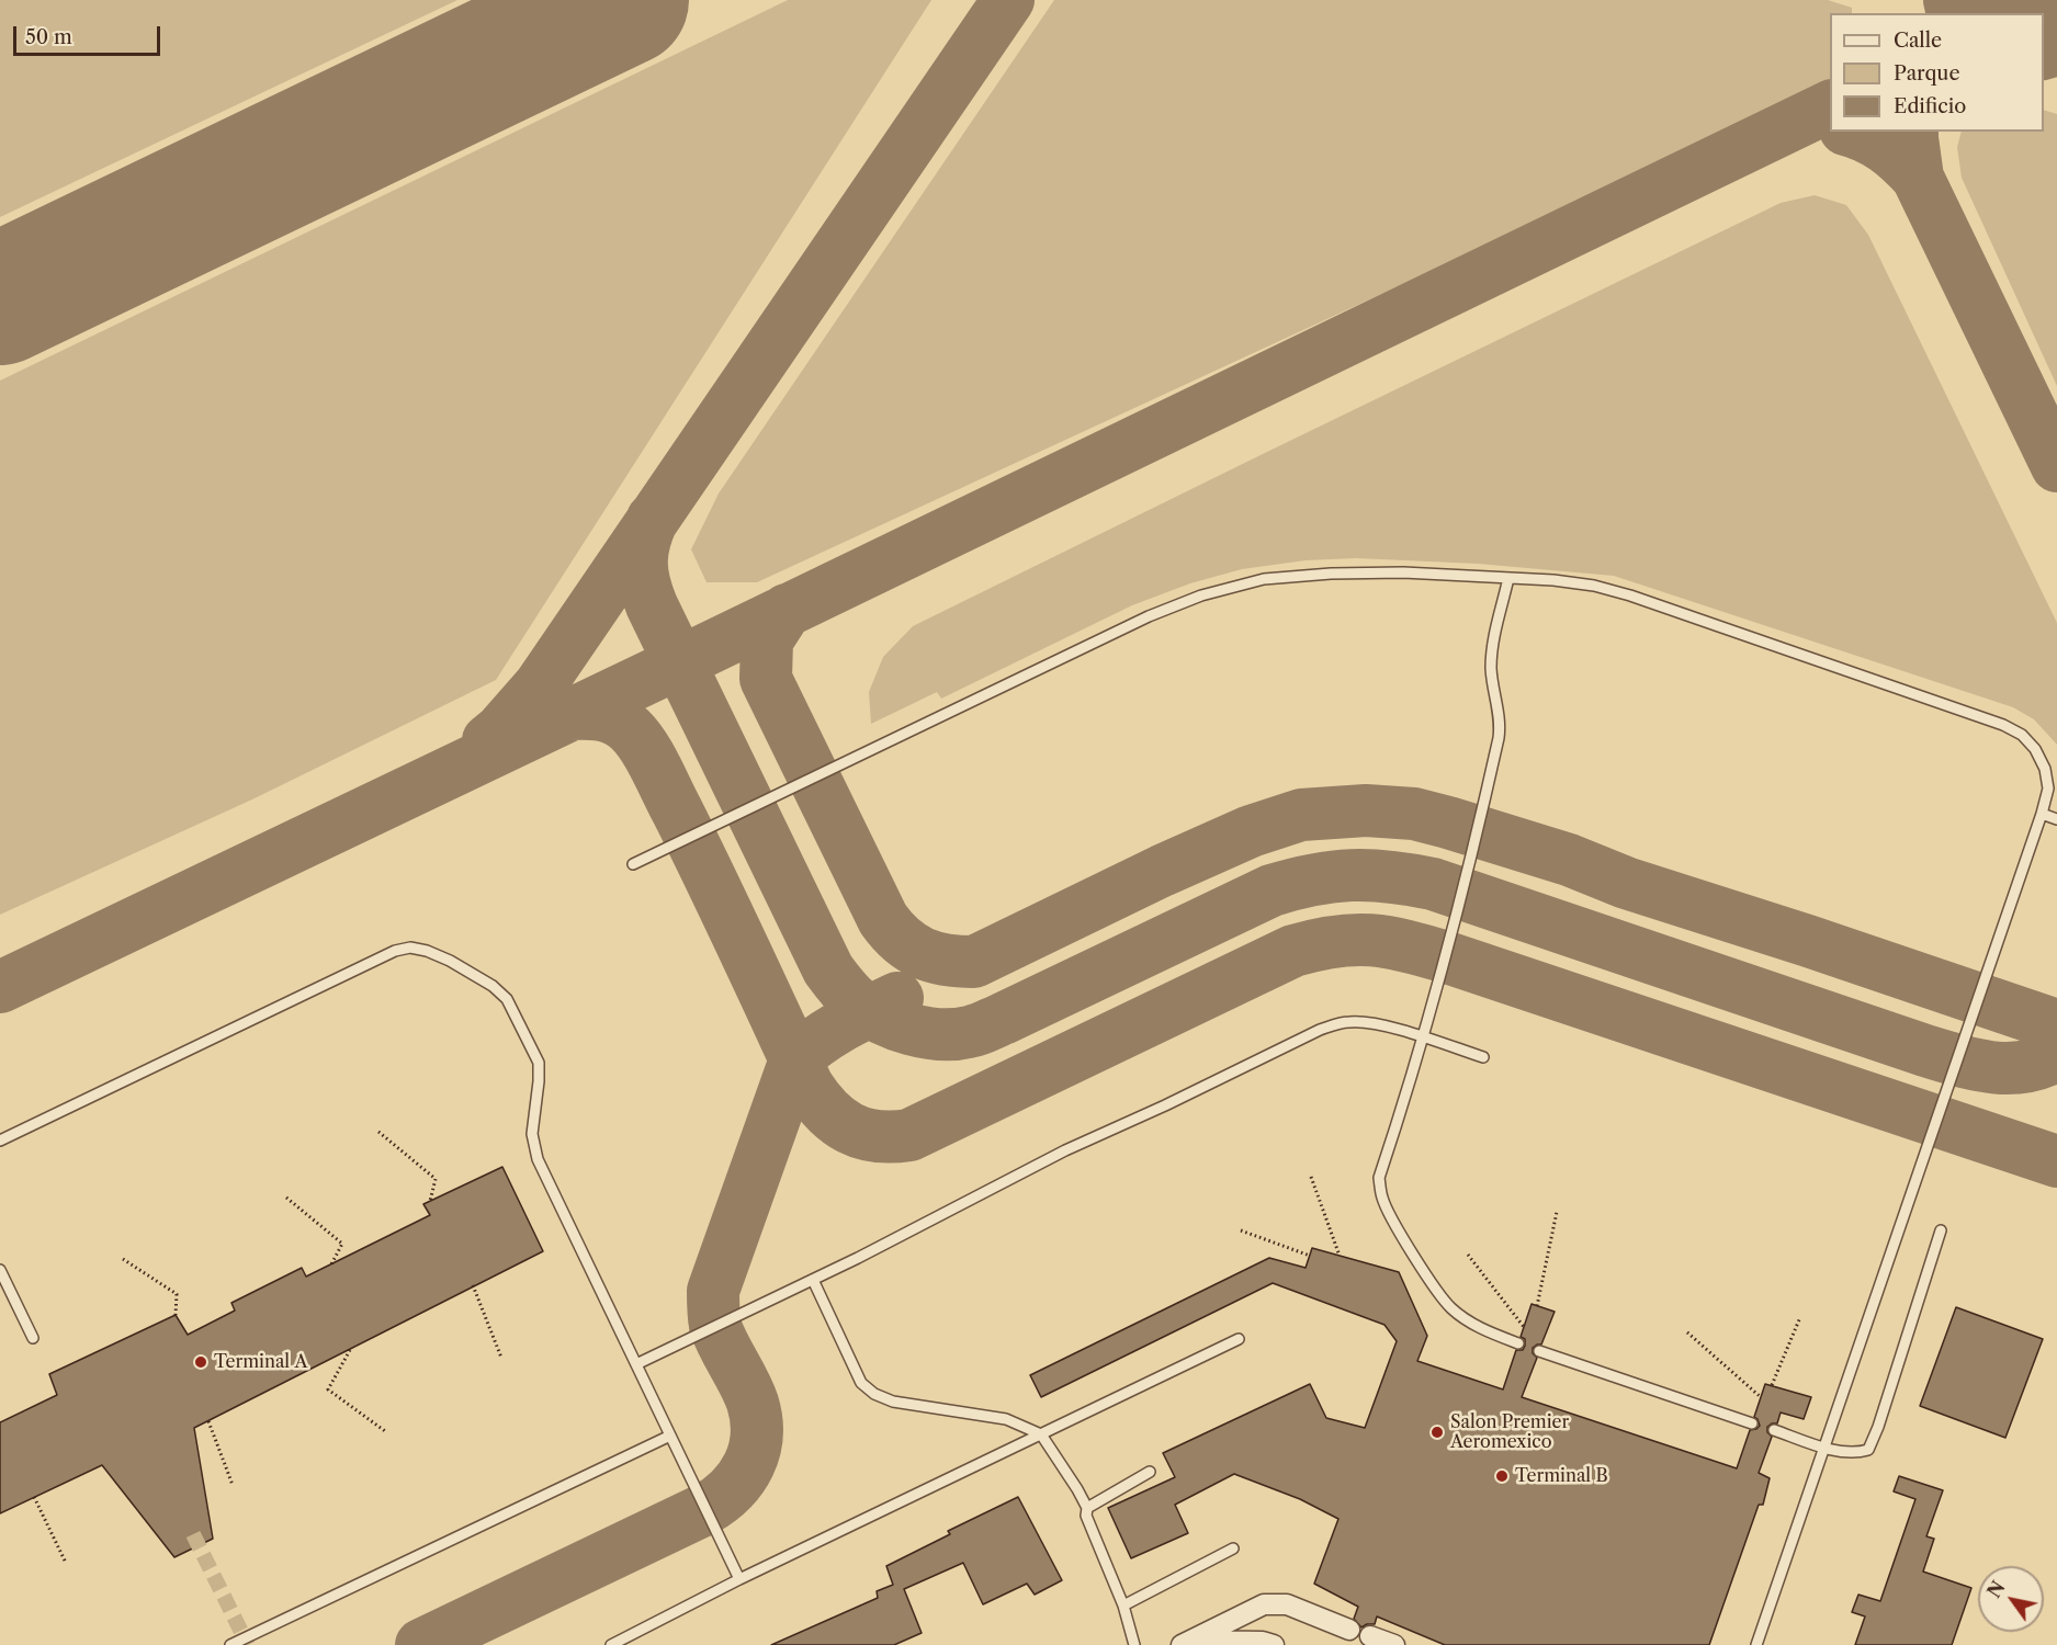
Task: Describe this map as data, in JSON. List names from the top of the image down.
{
  "places": ["Terminal A", "Salon Premier Aeromexico", "Terminal B"],
  "legend": ["Calle", "Parque", "Edificio"],
  "scale_bar": "50 m",
  "north": "top left"
}
